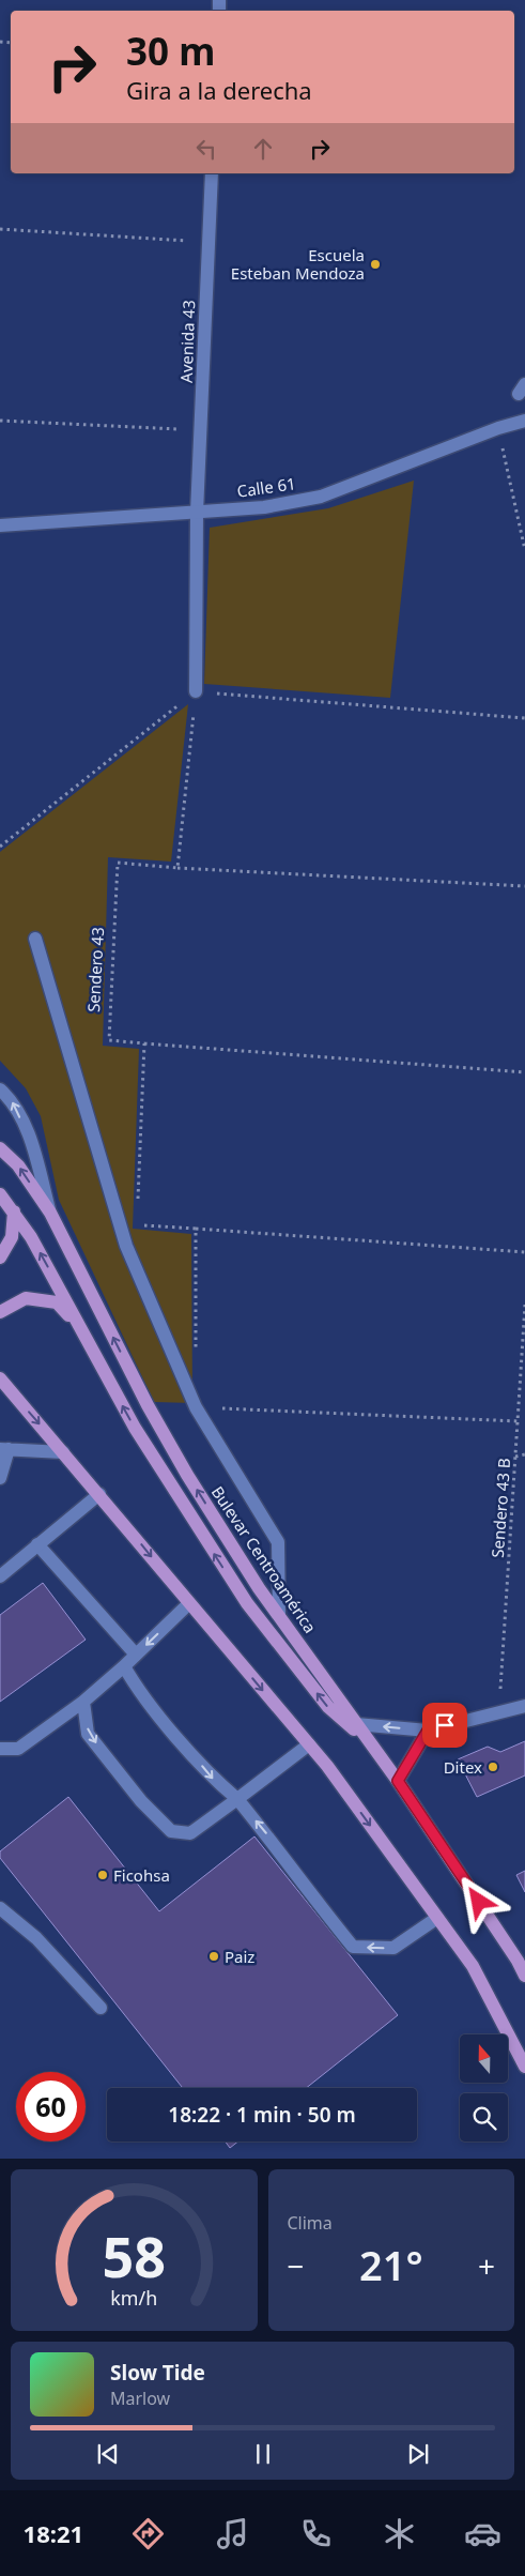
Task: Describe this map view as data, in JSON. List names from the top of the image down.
{
  "streets": {
    "main road": ["Bulevar Centroamérica"],
    "street": ["Avenida 43", "Calle 61"],
    "path": ["Sendero 43", "Sendero 43 B"]
  },
  "crossings": [
    ["Avenida 43", "Calle 61"]
  ],
  "places": [
    "Escuela Esteban Mendoza",
    "Ditex",
    "Ficohsa",
    "Paiz"
  ],
  "north": "top",
  "page": {
    "turn": ["30 m", "Gira a la derecha"],
    "limit": "60",
    "trip": "18:22 · 1 min · 50 m",
    "tile": "Clima",
    "heat": ["−", "21°", "+"],
    "song": ["Slow Tide", "Marlow"],
    "tabs": "18:21",
    "gauge": ["58", "km/h"]
  }
}
